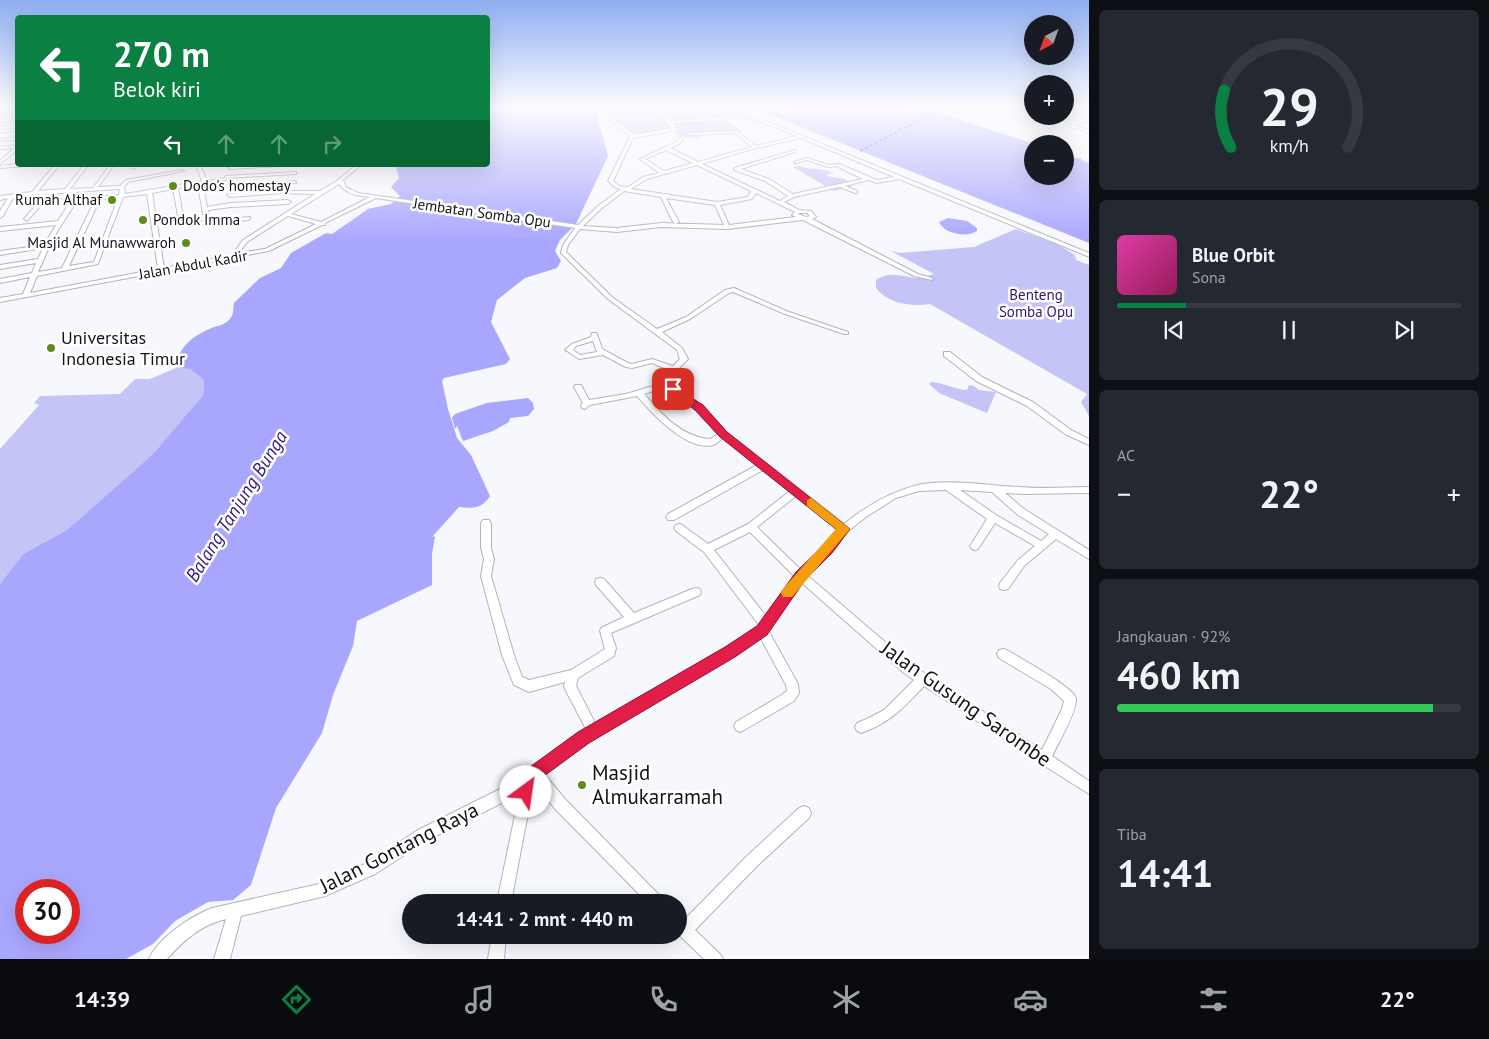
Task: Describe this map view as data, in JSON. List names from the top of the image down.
{
  "streets": {
    "street": [
      "Jembatan Somba Opu",
      "Jalan Abdul Kadir",
      "Jalan Gusung Sarombe",
      "Jalan Gontang Raya"
    ]
  },
  "crossings": [
    ["Jembatan Somba Opu", "Jalan Abdul Kadir"],
    ["Jalan Gusung Sarombe", "Jalan Gontang Raya"]
  ],
  "water": ["Balang Tanjung Bunga"],
  "parks": ["Benteng Somba Opu"],
  "places": [
    "Dodo's homestay",
    "Rumah Althaf",
    "Pondok Imma",
    "Masjid Al Munawwaroh",
    "Universitas Indonesia Timur",
    "Masjid Almukarramah"
  ],
  "north": "bottom left",
  "page": {
    "map_buttons": ["+", "−"],
    "turn": ["270 m", "Belok kiri"],
    "song": ["Blue Orbit", "Sona"],
    "tile": [
      "AC",
      ["Jangkauan · 92%", "460 km"],
      ["Tiba", "14:41"]
    ],
    "heat": ["−", "22°", "+"],
    "limit": "30",
    "trip": "14:41 · 2 mnt · 440 m",
    "tabs": ["14:39", "22°"],
    "gauge": ["29", "km/h"]
  }
}
